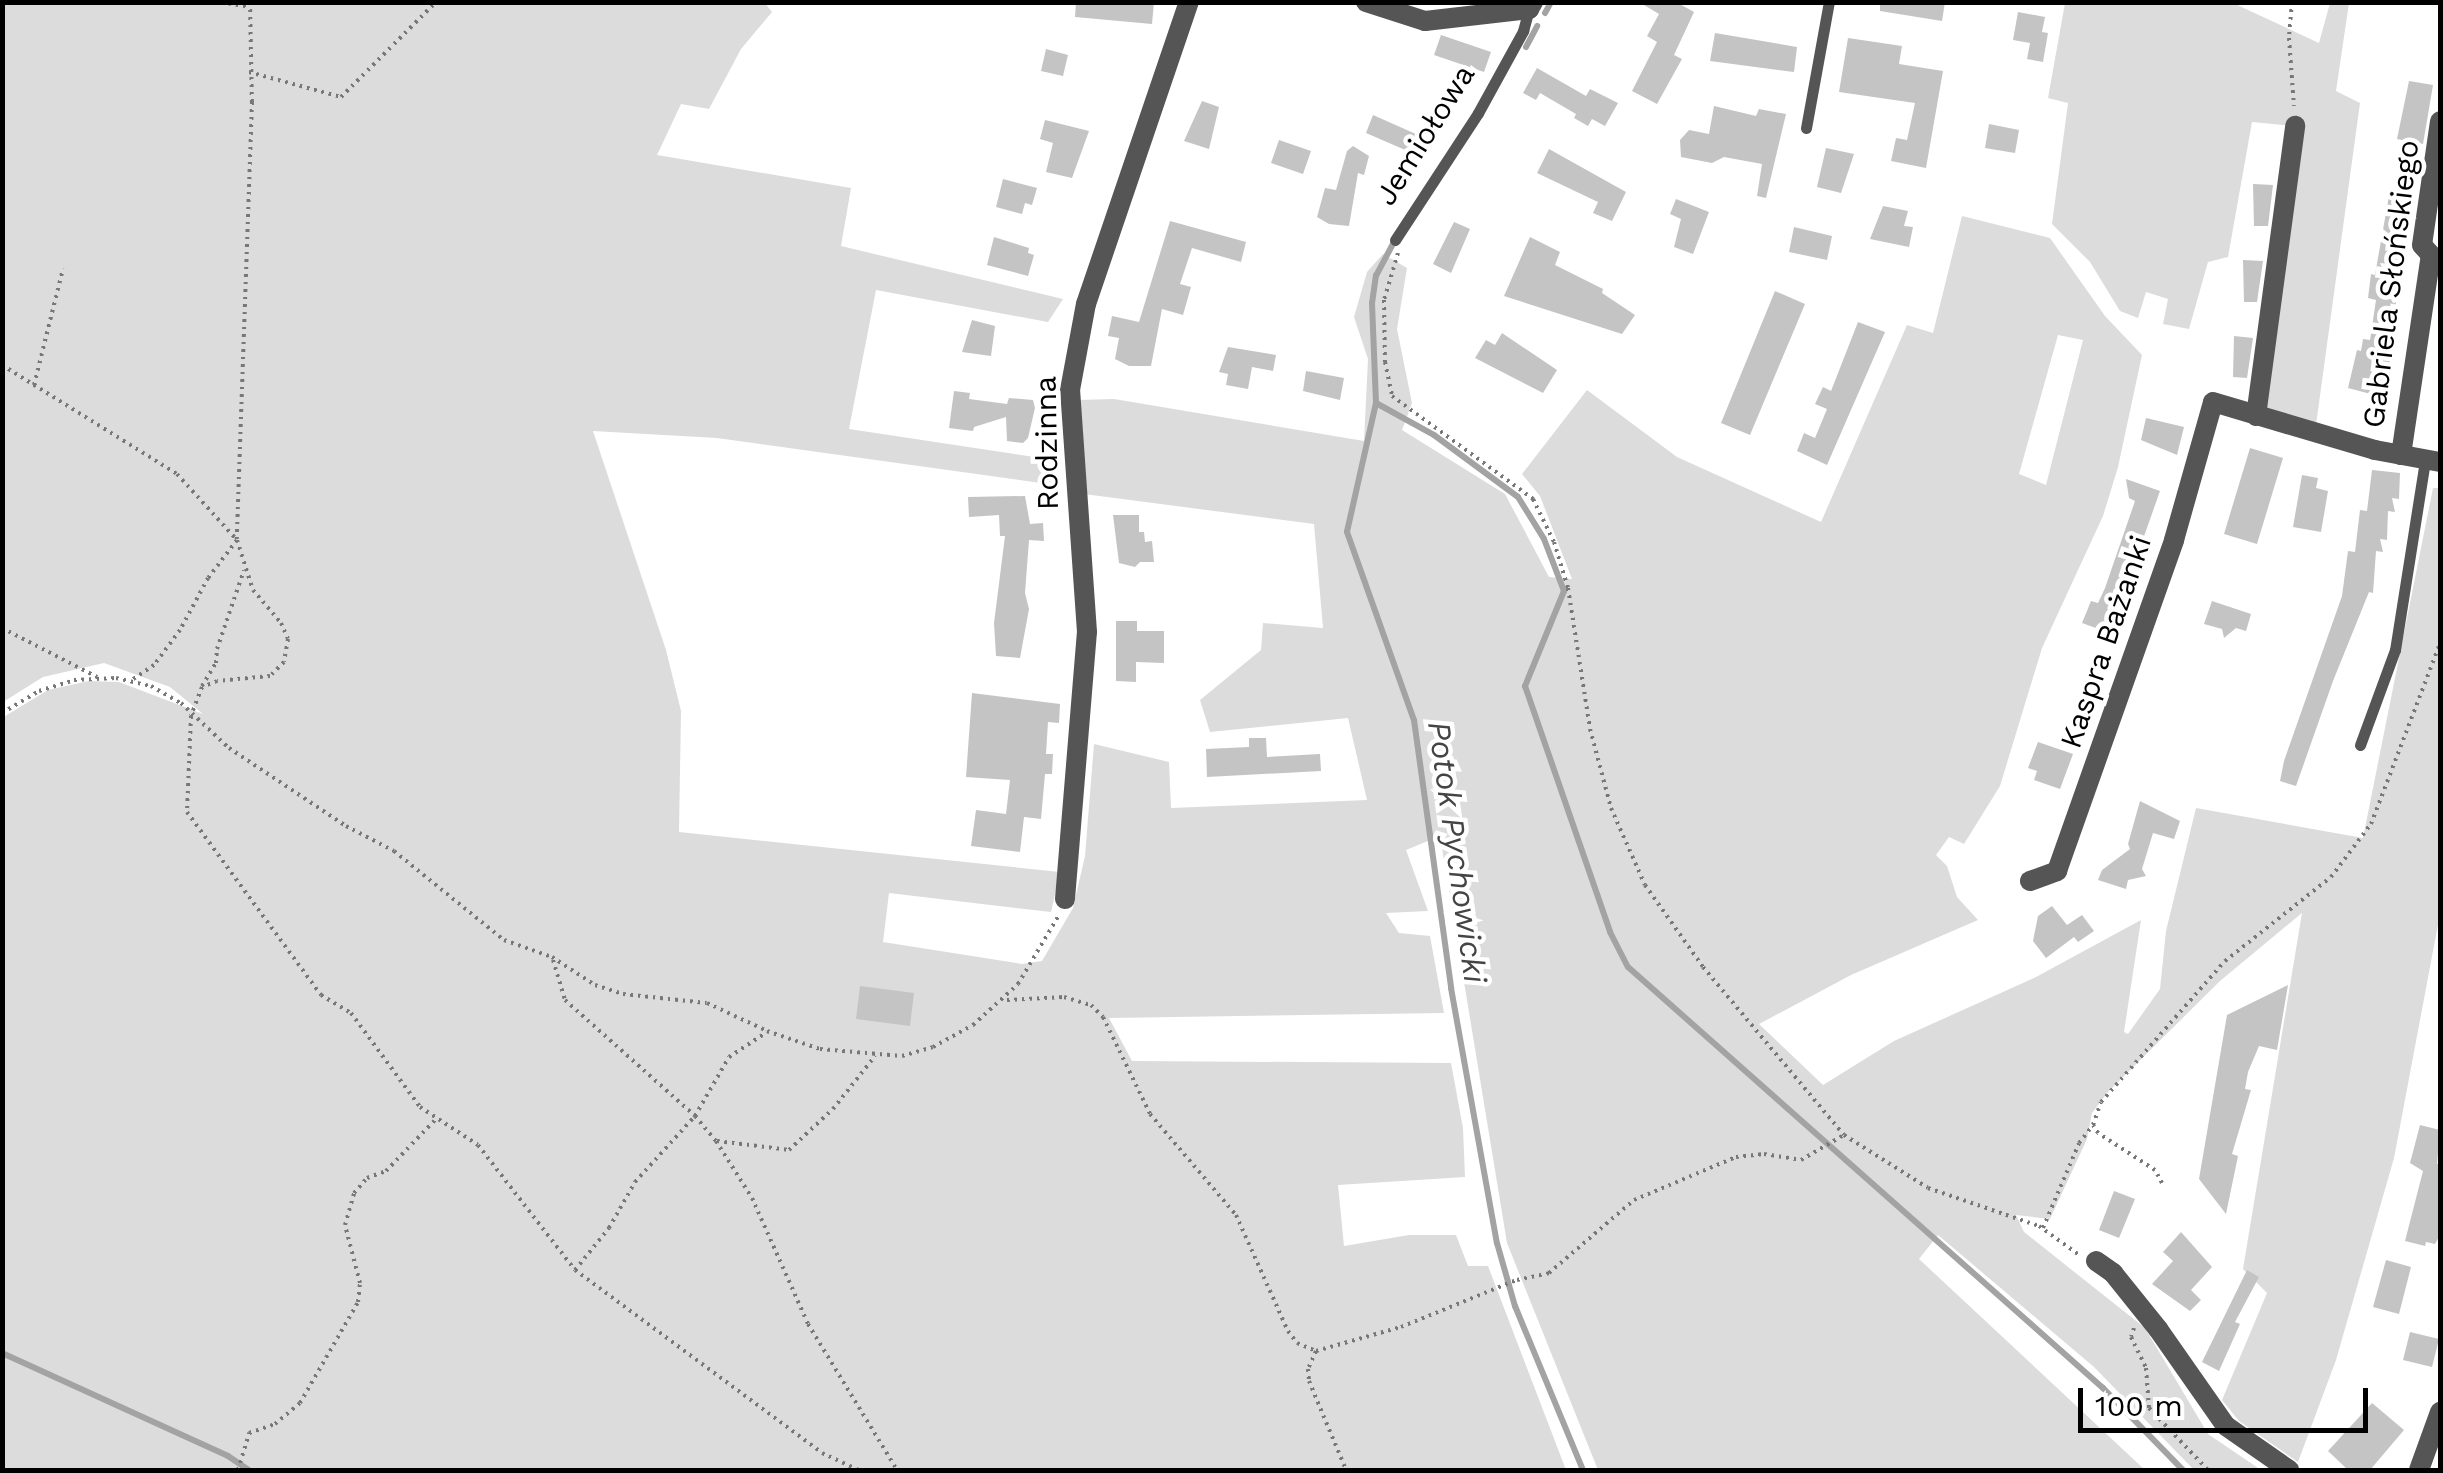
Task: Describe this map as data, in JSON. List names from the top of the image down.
{
  "streets": {
    "street": [
      "Jemiołowa",
      "Gabriela Słońskiego",
      "Rodzinna",
      "Kaspra Bażanki"
    ]
  },
  "crossings": [
    ["Gabriela Słońskiego", "Kaspra Bażanki"]
  ],
  "water": ["Potok Pychowicki"],
  "scale_bar": "100 m"
}
